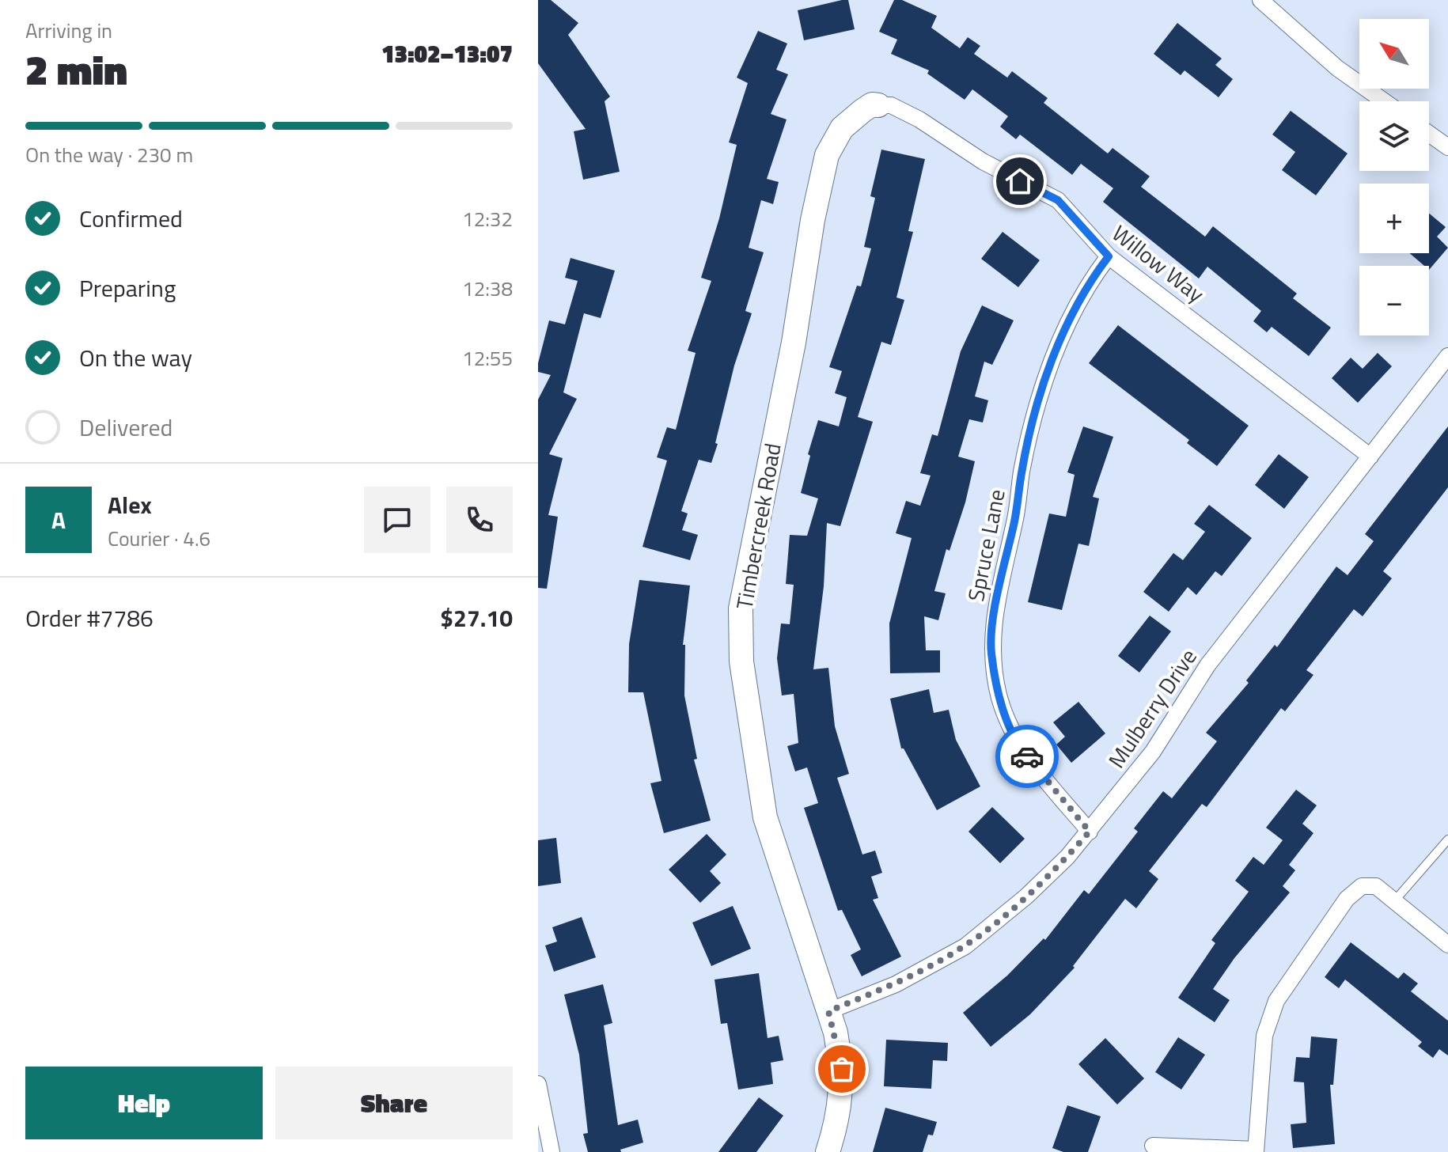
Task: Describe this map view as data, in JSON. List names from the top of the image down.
{
  "streets": {
    "street": [
      "Willow Way",
      "Timbercreek Road",
      "Spruce Lane",
      "Mulberry Drive"
    ]
  },
  "crossings": [
    ["Willow Way", "Timbercreek Road"],
    ["Willow Way", "Spruce Lane"],
    ["Willow Way", "Mulberry Drive"],
    ["Timbercreek Road", "Mulberry Drive"],
    ["Spruce Lane", "Mulberry Drive"]
  ],
  "north": "top left",
  "page": {
    "heading": ["2 min", "Arriving in", "13:02–13:07"],
    "panel": [
      "Alex",
      "Courier · 4.6",
      "Order #7786",
      "$27.10"
    ],
    "map_buttons": ["+", "−"],
    "bar": "On the way · 230 m",
    "list": [
      ["Confirmed", "12:32"],
      ["Preparing", "12:38"],
      ["On the way", "12:55"],
      "Delivered"
    ],
    "round": "A",
    "buttons": ["Help", "Share"]
  }
}
